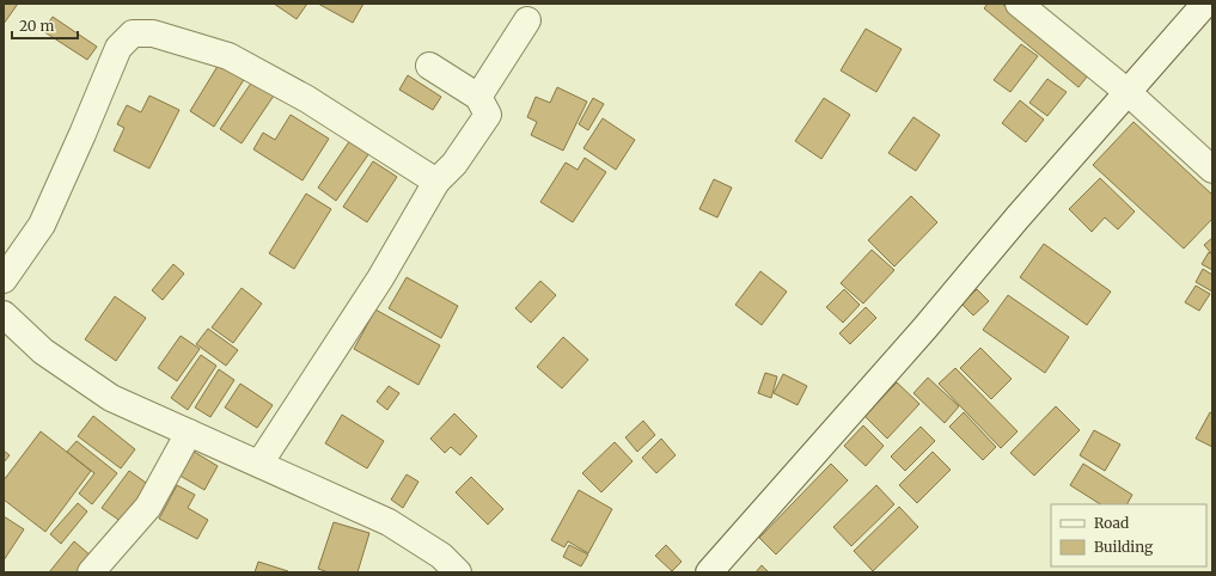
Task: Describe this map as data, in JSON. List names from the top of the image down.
{
  "legend": ["Road", "Building"],
  "scale_bar": "20 m"
}
